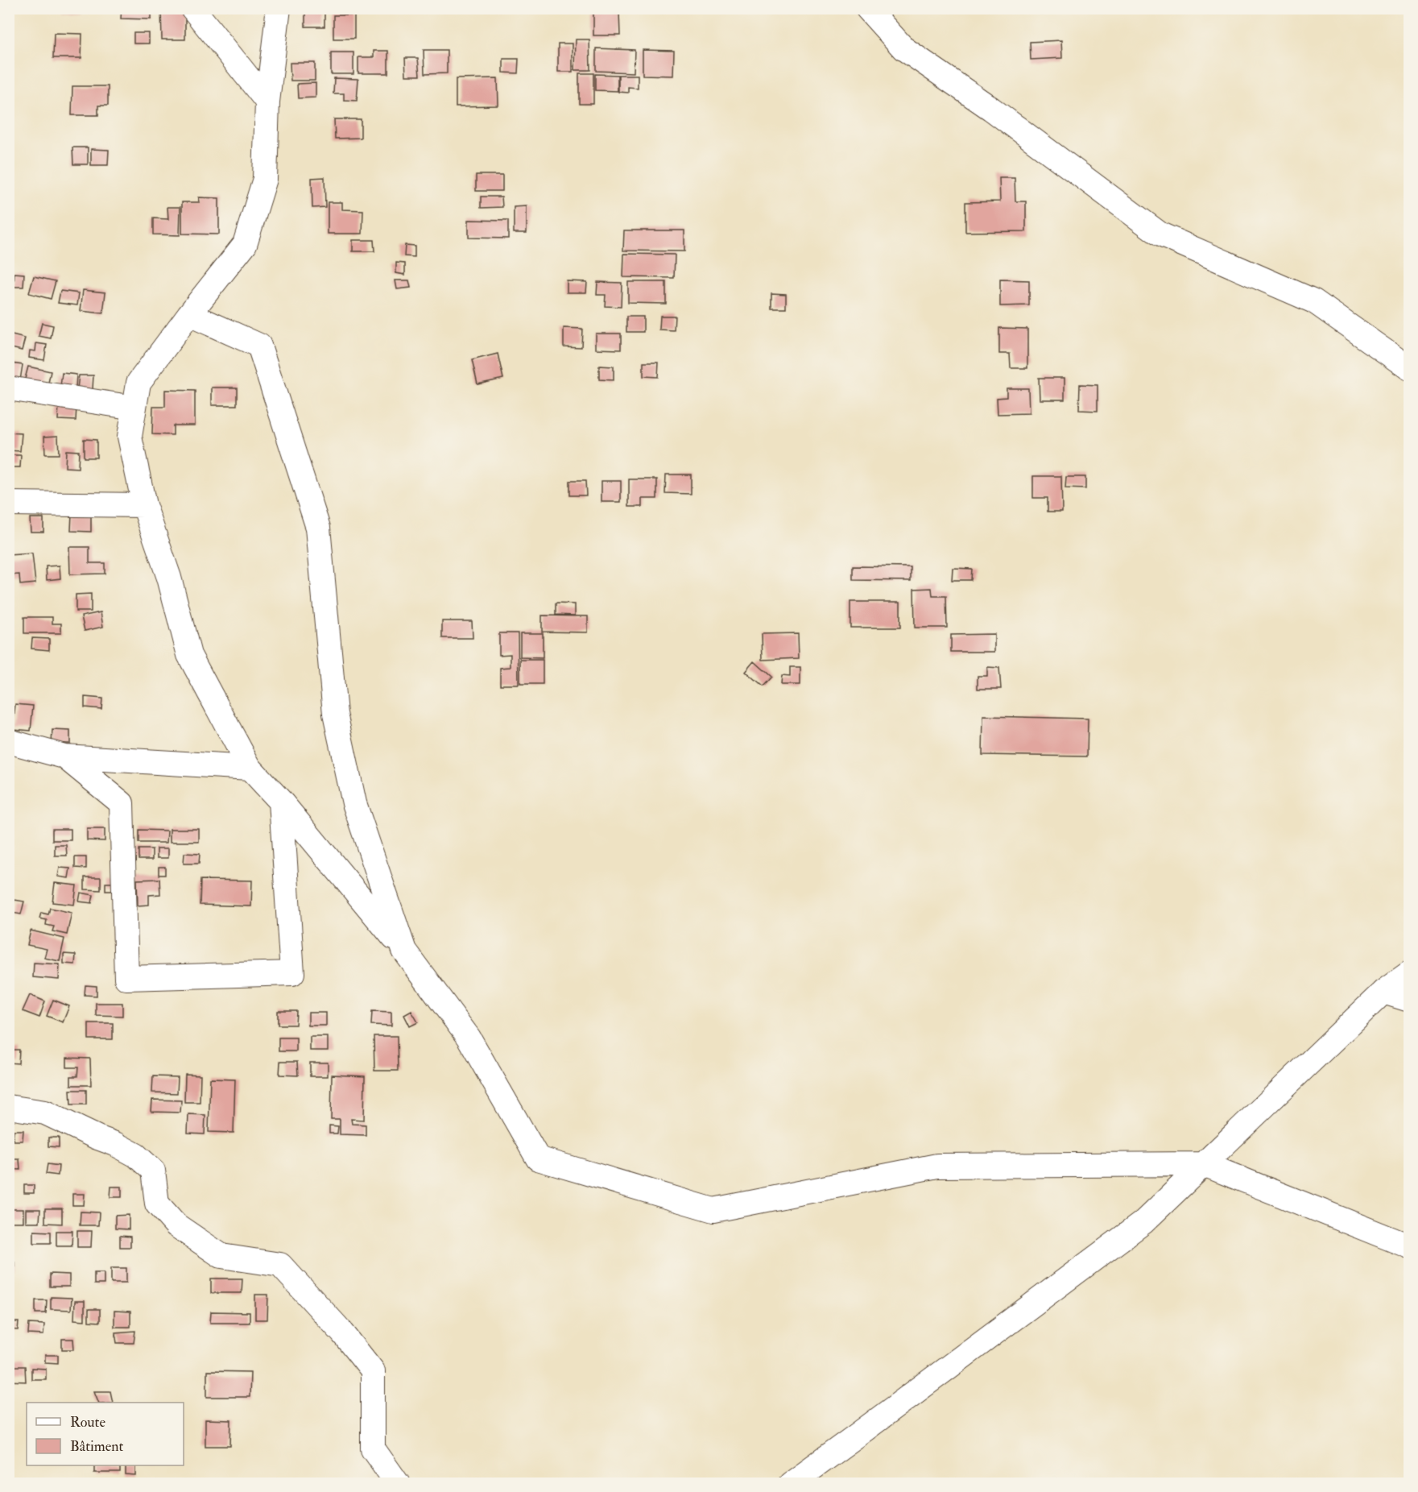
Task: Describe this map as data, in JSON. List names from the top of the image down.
{
  "legend": ["Route", "Bâtiment"]
}
